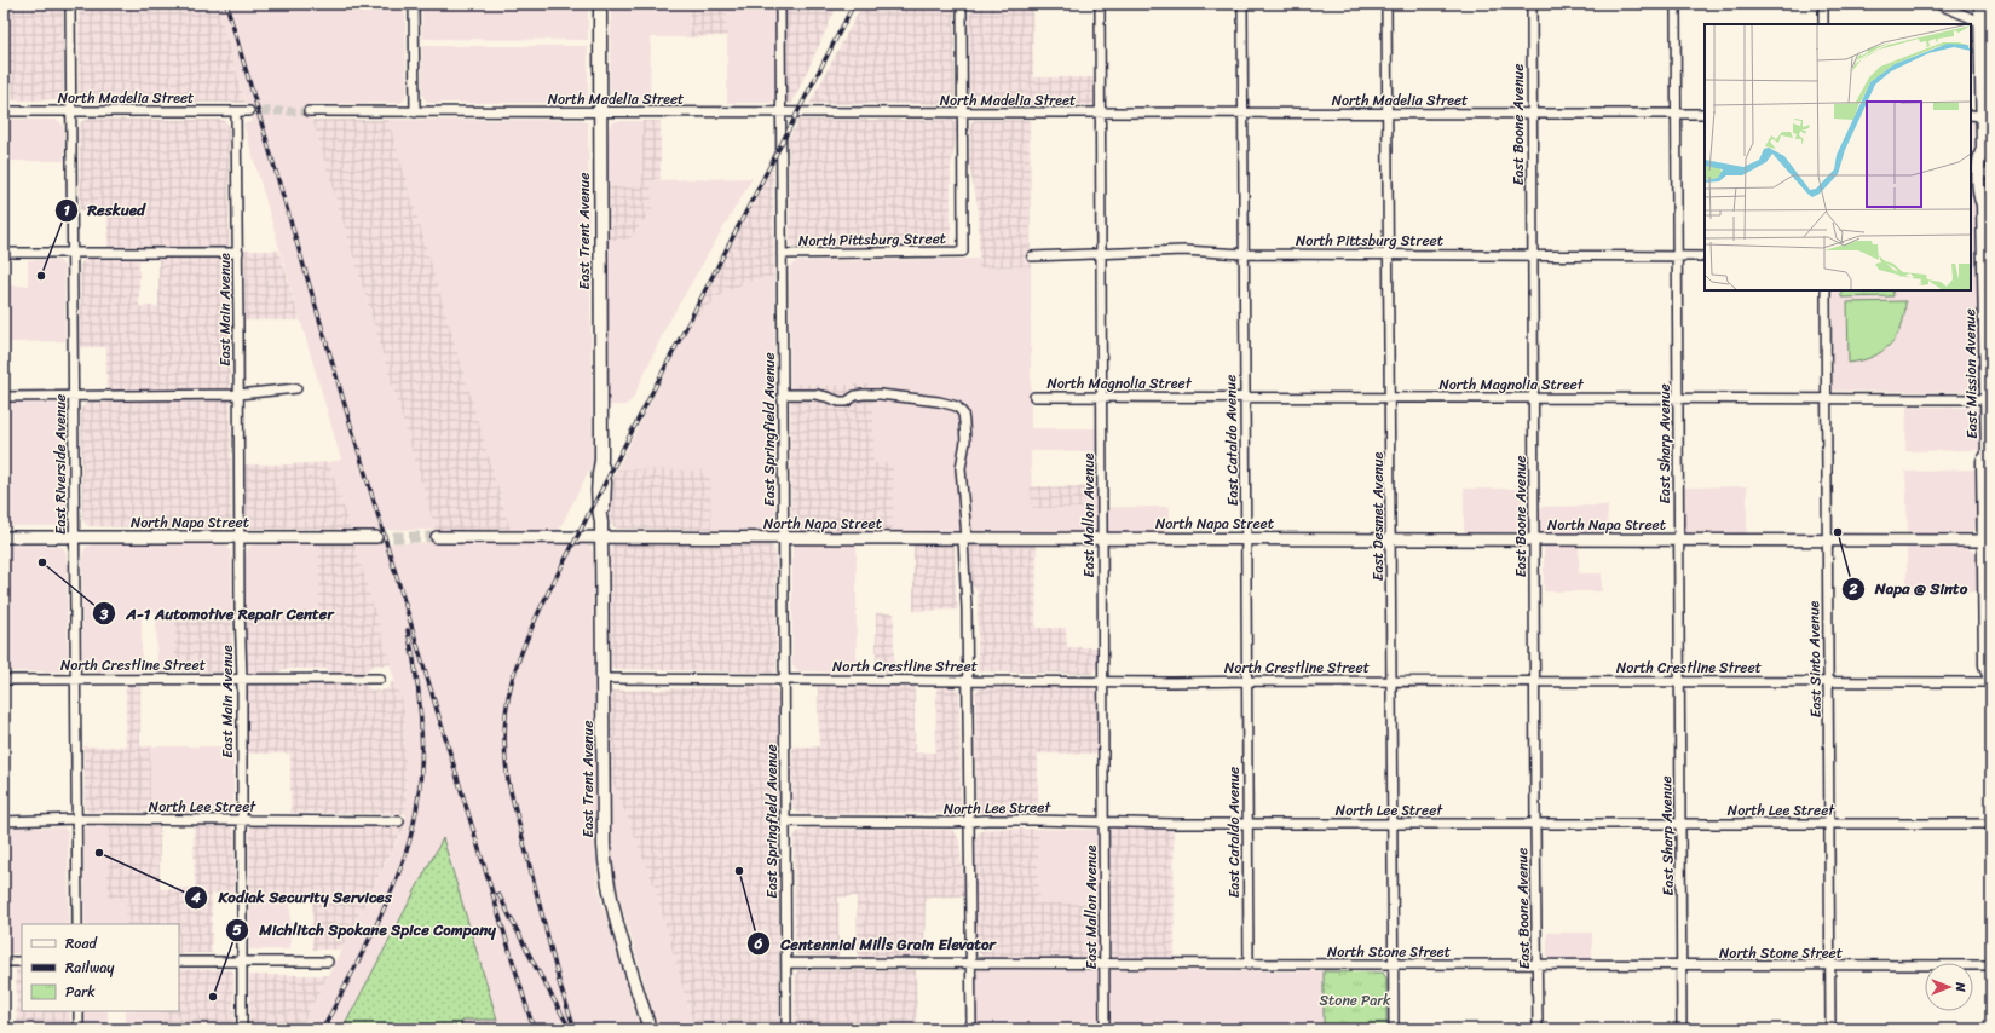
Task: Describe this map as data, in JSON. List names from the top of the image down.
{
  "streets": {
    "main road": ["East Trent Avenue", "East Mission Avenue", "North Napa Street"],
    "street": [
      "North Madelia Street",
      "East Boone Avenue",
      "North Pittsburg Street",
      "East Main Avenue",
      "North Magnolia Street",
      "East Springfield Avenue",
      "East Cataldo Avenue",
      "East Sharp Avenue",
      "East Riverside Avenue",
      "East Mallon Avenue",
      "East Desmet Avenue",
      "East Sinto Avenue",
      "North Crestline Street",
      "North Lee Street",
      "North Stone Street"
    ]
  },
  "crossings": [
    ["North Madelia Street", "East Boone Avenue"],
    ["North Madelia Street", "East Trent Avenue"],
    ["North Madelia Street", "North Pittsburg Street"],
    ["North Madelia Street", "East Main Avenue"],
    ["North Madelia Street", "East Springfield Avenue"],
    ["North Madelia Street", "East Cataldo Avenue"],
    ["North Madelia Street", "East Sharp Avenue"],
    ["North Madelia Street", "East Riverside Avenue"],
    ["North Madelia Street", "East Mallon Avenue"],
    ["North Madelia Street", "East Desmet Avenue"],
    ["East Boone Avenue", "North Pittsburg Street"],
    ["East Boone Avenue", "North Magnolia Street"],
    ["East Boone Avenue", "North Napa Street"],
    ["East Boone Avenue", "North Crestline Street"],
    ["East Boone Avenue", "North Lee Street"],
    ["East Boone Avenue", "North Stone Street"],
    ["East Trent Avenue", "North Napa Street"],
    ["East Trent Avenue", "North Crestline Street"],
    ["North Pittsburg Street", "East Springfield Avenue"],
    ["North Pittsburg Street", "East Cataldo Avenue"],
    ["North Pittsburg Street", "East Sharp Avenue"],
    ["North Pittsburg Street", "East Mallon Avenue"],
    ["North Pittsburg Street", "East Desmet Avenue"],
    ["East Main Avenue", "North Napa Street"],
    ["East Main Avenue", "North Crestline Street"],
    ["East Main Avenue", "North Lee Street"],
    ["East Mission Avenue", "North Magnolia Street"],
    ["East Mission Avenue", "North Napa Street"],
    ["East Mission Avenue", "North Crestline Street"],
    ["North Magnolia Street", "East Cataldo Avenue"],
    ["North Magnolia Street", "East Sharp Avenue"],
    ["North Magnolia Street", "East Mallon Avenue"],
    ["North Magnolia Street", "East Desmet Avenue"],
    ["North Magnolia Street", "East Sinto Avenue"],
    ["East Springfield Avenue", "North Napa Street"],
    ["East Springfield Avenue", "North Crestline Street"],
    ["East Springfield Avenue", "North Lee Street"],
    ["East Springfield Avenue", "North Stone Street"],
    ["East Cataldo Avenue", "North Napa Street"],
    ["East Cataldo Avenue", "North Crestline Street"],
    ["East Cataldo Avenue", "North Lee Street"],
    ["East Cataldo Avenue", "North Stone Street"],
    ["East Sharp Avenue", "North Napa Street"],
    ["East Sharp Avenue", "North Crestline Street"],
    ["East Sharp Avenue", "North Lee Street"],
    ["East Sharp Avenue", "North Stone Street"],
    ["East Riverside Avenue", "North Napa Street"],
    ["East Riverside Avenue", "North Crestline Street"],
    ["East Riverside Avenue", "North Lee Street"],
    ["East Mallon Avenue", "North Napa Street"],
    ["East Mallon Avenue", "North Crestline Street"],
    ["East Mallon Avenue", "North Lee Street"],
    ["East Mallon Avenue", "North Stone Street"],
    ["East Desmet Avenue", "North Napa Street"],
    ["East Desmet Avenue", "North Crestline Street"],
    ["East Desmet Avenue", "North Lee Street"],
    ["East Desmet Avenue", "North Stone Street"],
    ["North Napa Street", "East Sinto Avenue"],
    ["East Sinto Avenue", "North Crestline Street"],
    ["East Sinto Avenue", "North Lee Street"],
    ["East Sinto Avenue", "North Stone Street"]
  ],
  "parks": ["Stone Park"],
  "places": [
    "Reskued",
    "Napa @ Sinto",
    "A-1 Automotive Repair Center",
    "Kodiak Security Services",
    "Centennial Mills Grain Elevator",
    "Michlitch Spokane Spice Company"
  ],
  "legend": ["Road", "Railway", "Park"],
  "north": "right"
}
